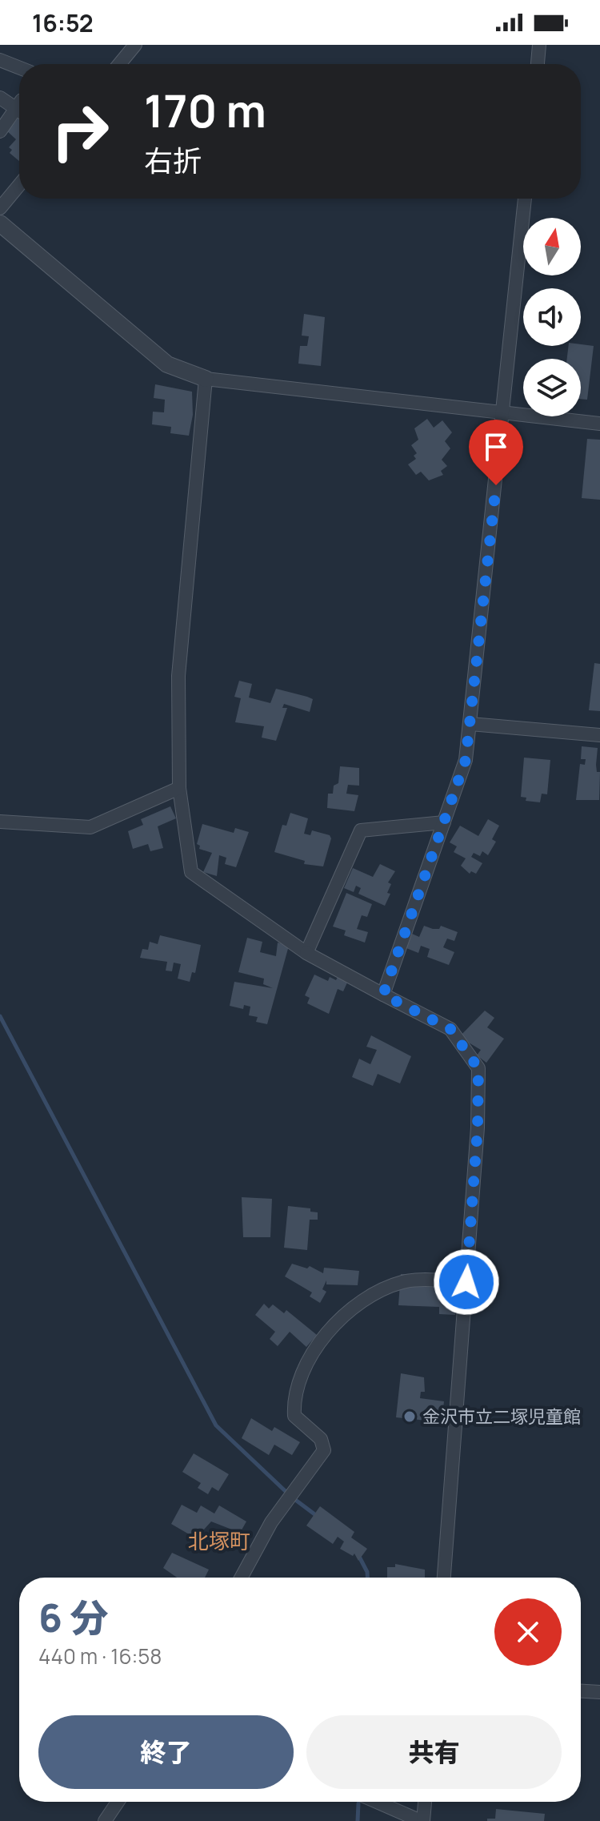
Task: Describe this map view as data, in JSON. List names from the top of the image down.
{
  "districts": ["北塚町"],
  "places": ["金沢市立二塚児童館"],
  "north": "top",
  "page": {
    "status": "16:52",
    "turn": ["170 m", "右折"],
    "heading": ["6 分", "440 m · 16:58"],
    "buttons": ["終了", "共有"]
  }
}
